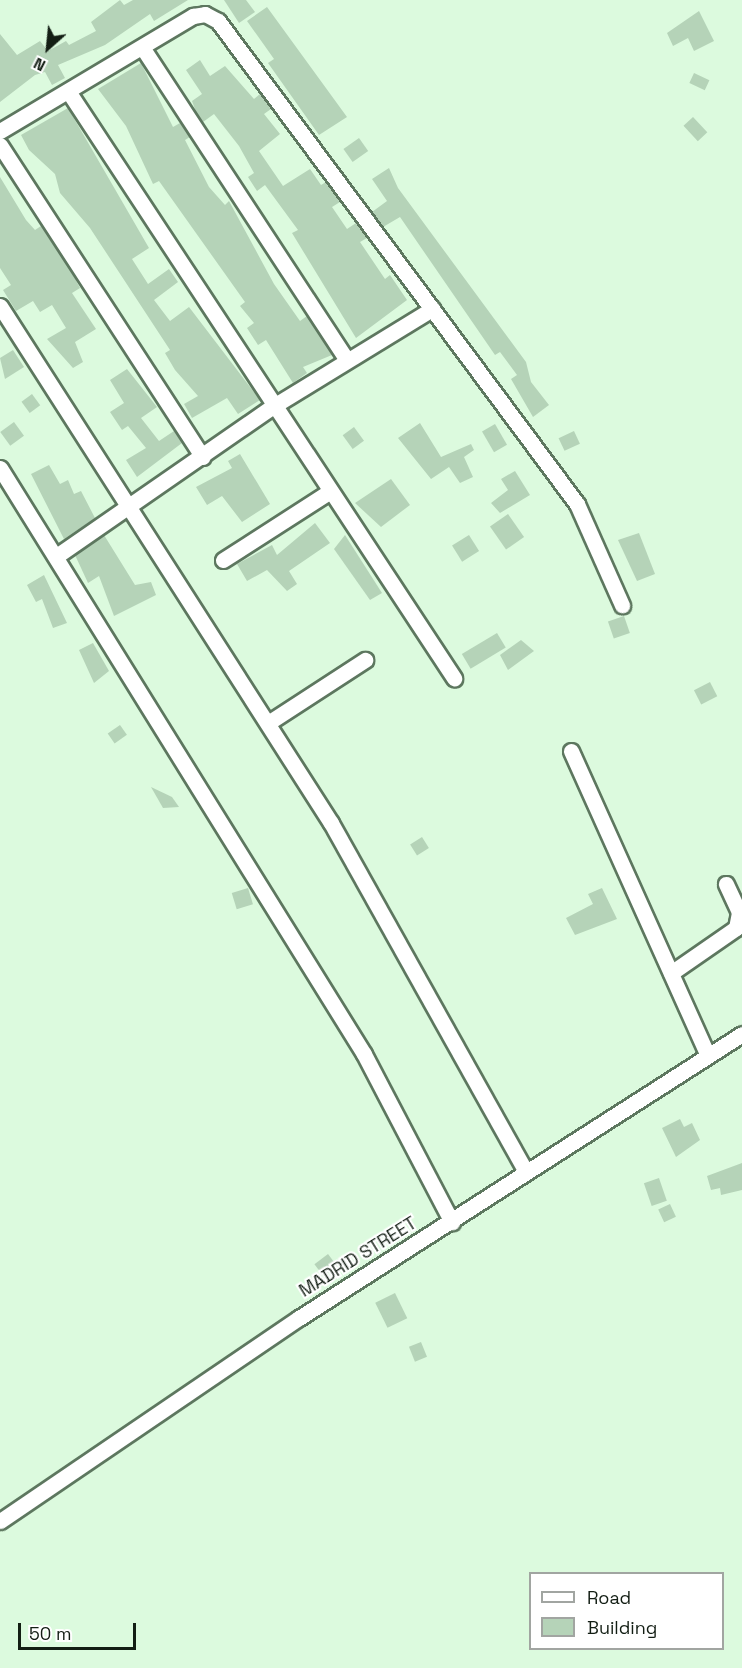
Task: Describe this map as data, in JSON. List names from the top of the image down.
{
  "streets": {
    "street": ["MADRID STREET"]
  },
  "legend": ["Road", "Building"],
  "scale_bar": "50 m",
  "north": "bottom left"
}
